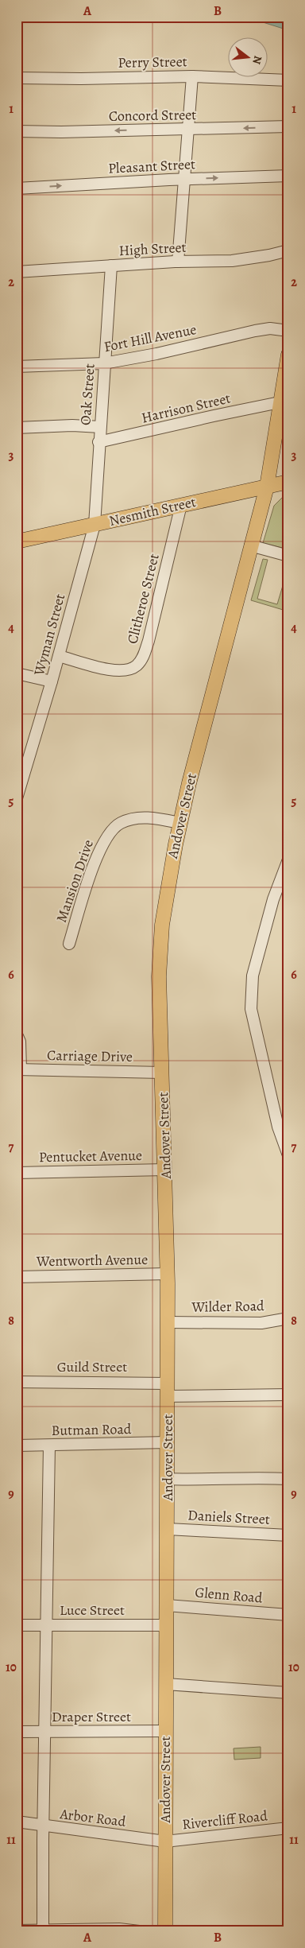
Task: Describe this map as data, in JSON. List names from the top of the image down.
{
  "streets": {
    "main road": ["Nesmith Street", "Andover Street"],
    "street": [
      "Perry Street",
      "Concord Street",
      "Pleasant Street",
      "High Street",
      "Fort Hill Avenue",
      "Oak Street",
      "Harrison Street",
      "Clitheroe Street",
      "Wyman Street",
      "Mansion Drive",
      "Carriage Drive",
      "Pentucket Avenue",
      "Wentworth Avenue",
      "Wilder Road",
      "Guild Street",
      "Butman Road",
      "Daniels Street",
      "Glenn Road",
      "Luce Street",
      "Draper Street",
      "Arbor Road",
      "Rivercliff Road"
    ]
  },
  "crossings": [
    ["High Street", "Oak Street"],
    ["Fort Hill Avenue", "Oak Street"],
    ["Oak Street", "Harrison Street"],
    ["Oak Street", "Nesmith Street"],
    ["Oak Street", "Wyman Street"],
    ["Harrison Street", "Andover Street"],
    ["Nesmith Street", "Clitheroe Street"],
    ["Nesmith Street", "Wyman Street"],
    ["Nesmith Street", "Andover Street"],
    ["Clitheroe Street", "Wyman Street"],
    ["Andover Street", "Mansion Drive"],
    ["Andover Street", "Carriage Drive"],
    ["Andover Street", "Pentucket Avenue"],
    ["Andover Street", "Wentworth Avenue"],
    ["Andover Street", "Wilder Road"],
    ["Andover Street", "Guild Street"],
    ["Andover Street", "Butman Road"],
    ["Andover Street", "Daniels Street"],
    ["Andover Street", "Glenn Road"],
    ["Andover Street", "Luce Street"],
    ["Andover Street", "Draper Street"],
    ["Andover Street", "Arbor Road"],
    ["Andover Street", "Rivercliff Road"],
    ["Arbor Road", "Rivercliff Road"]
  ],
  "one_way": ["Concord Street", "Pleasant Street"],
  "north": "right",
  "grid": {
    "columns": ["A", "B"],
    "rows": [
      "1",
      "2",
      "3",
      "4",
      "5",
      "6",
      "7",
      "8",
      "9",
      "10",
      "11"
    ]
  }
}
